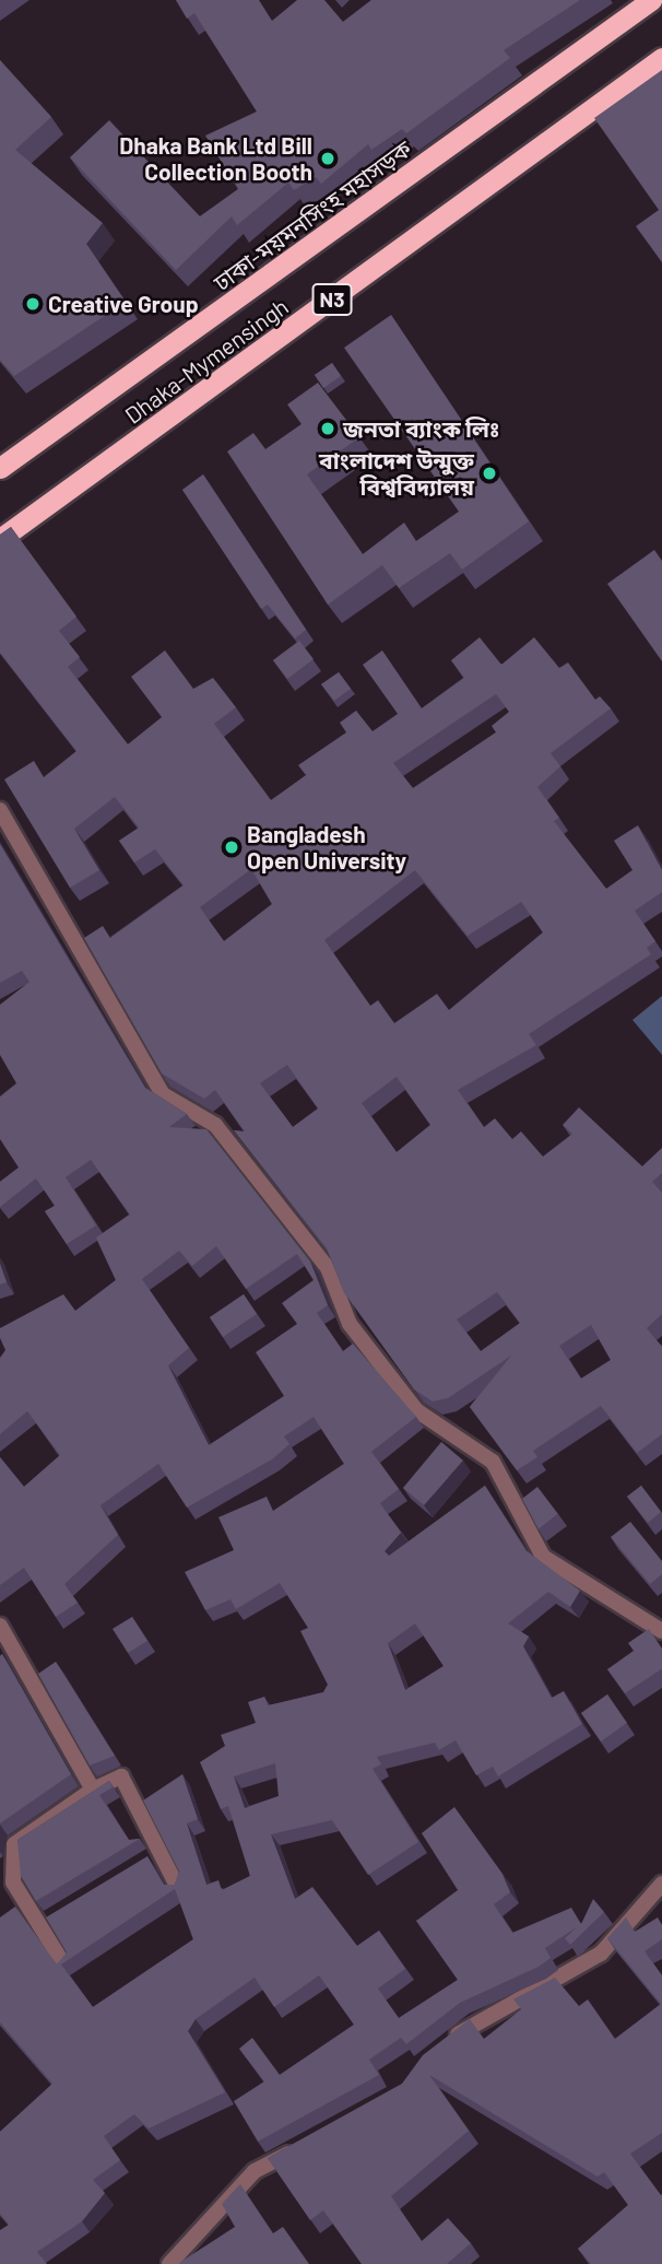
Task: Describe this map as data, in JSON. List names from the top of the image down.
{
  "streets": {
    "highway": ["ঢাকা-ময়মনসিংহ মহাসড়ক", "N3", "Dhaka-Mymensingh"]
  },
  "places": [
    "Dhaka Bank Ltd Bill Collection Booth",
    "Creative Group",
    "জনতা ব্যাংক লিঃ",
    "বাংলাদেশ উন্মুক্ত বিশ্ববিদ্যালয়",
    "Bangladesh Open University"
  ]
}
